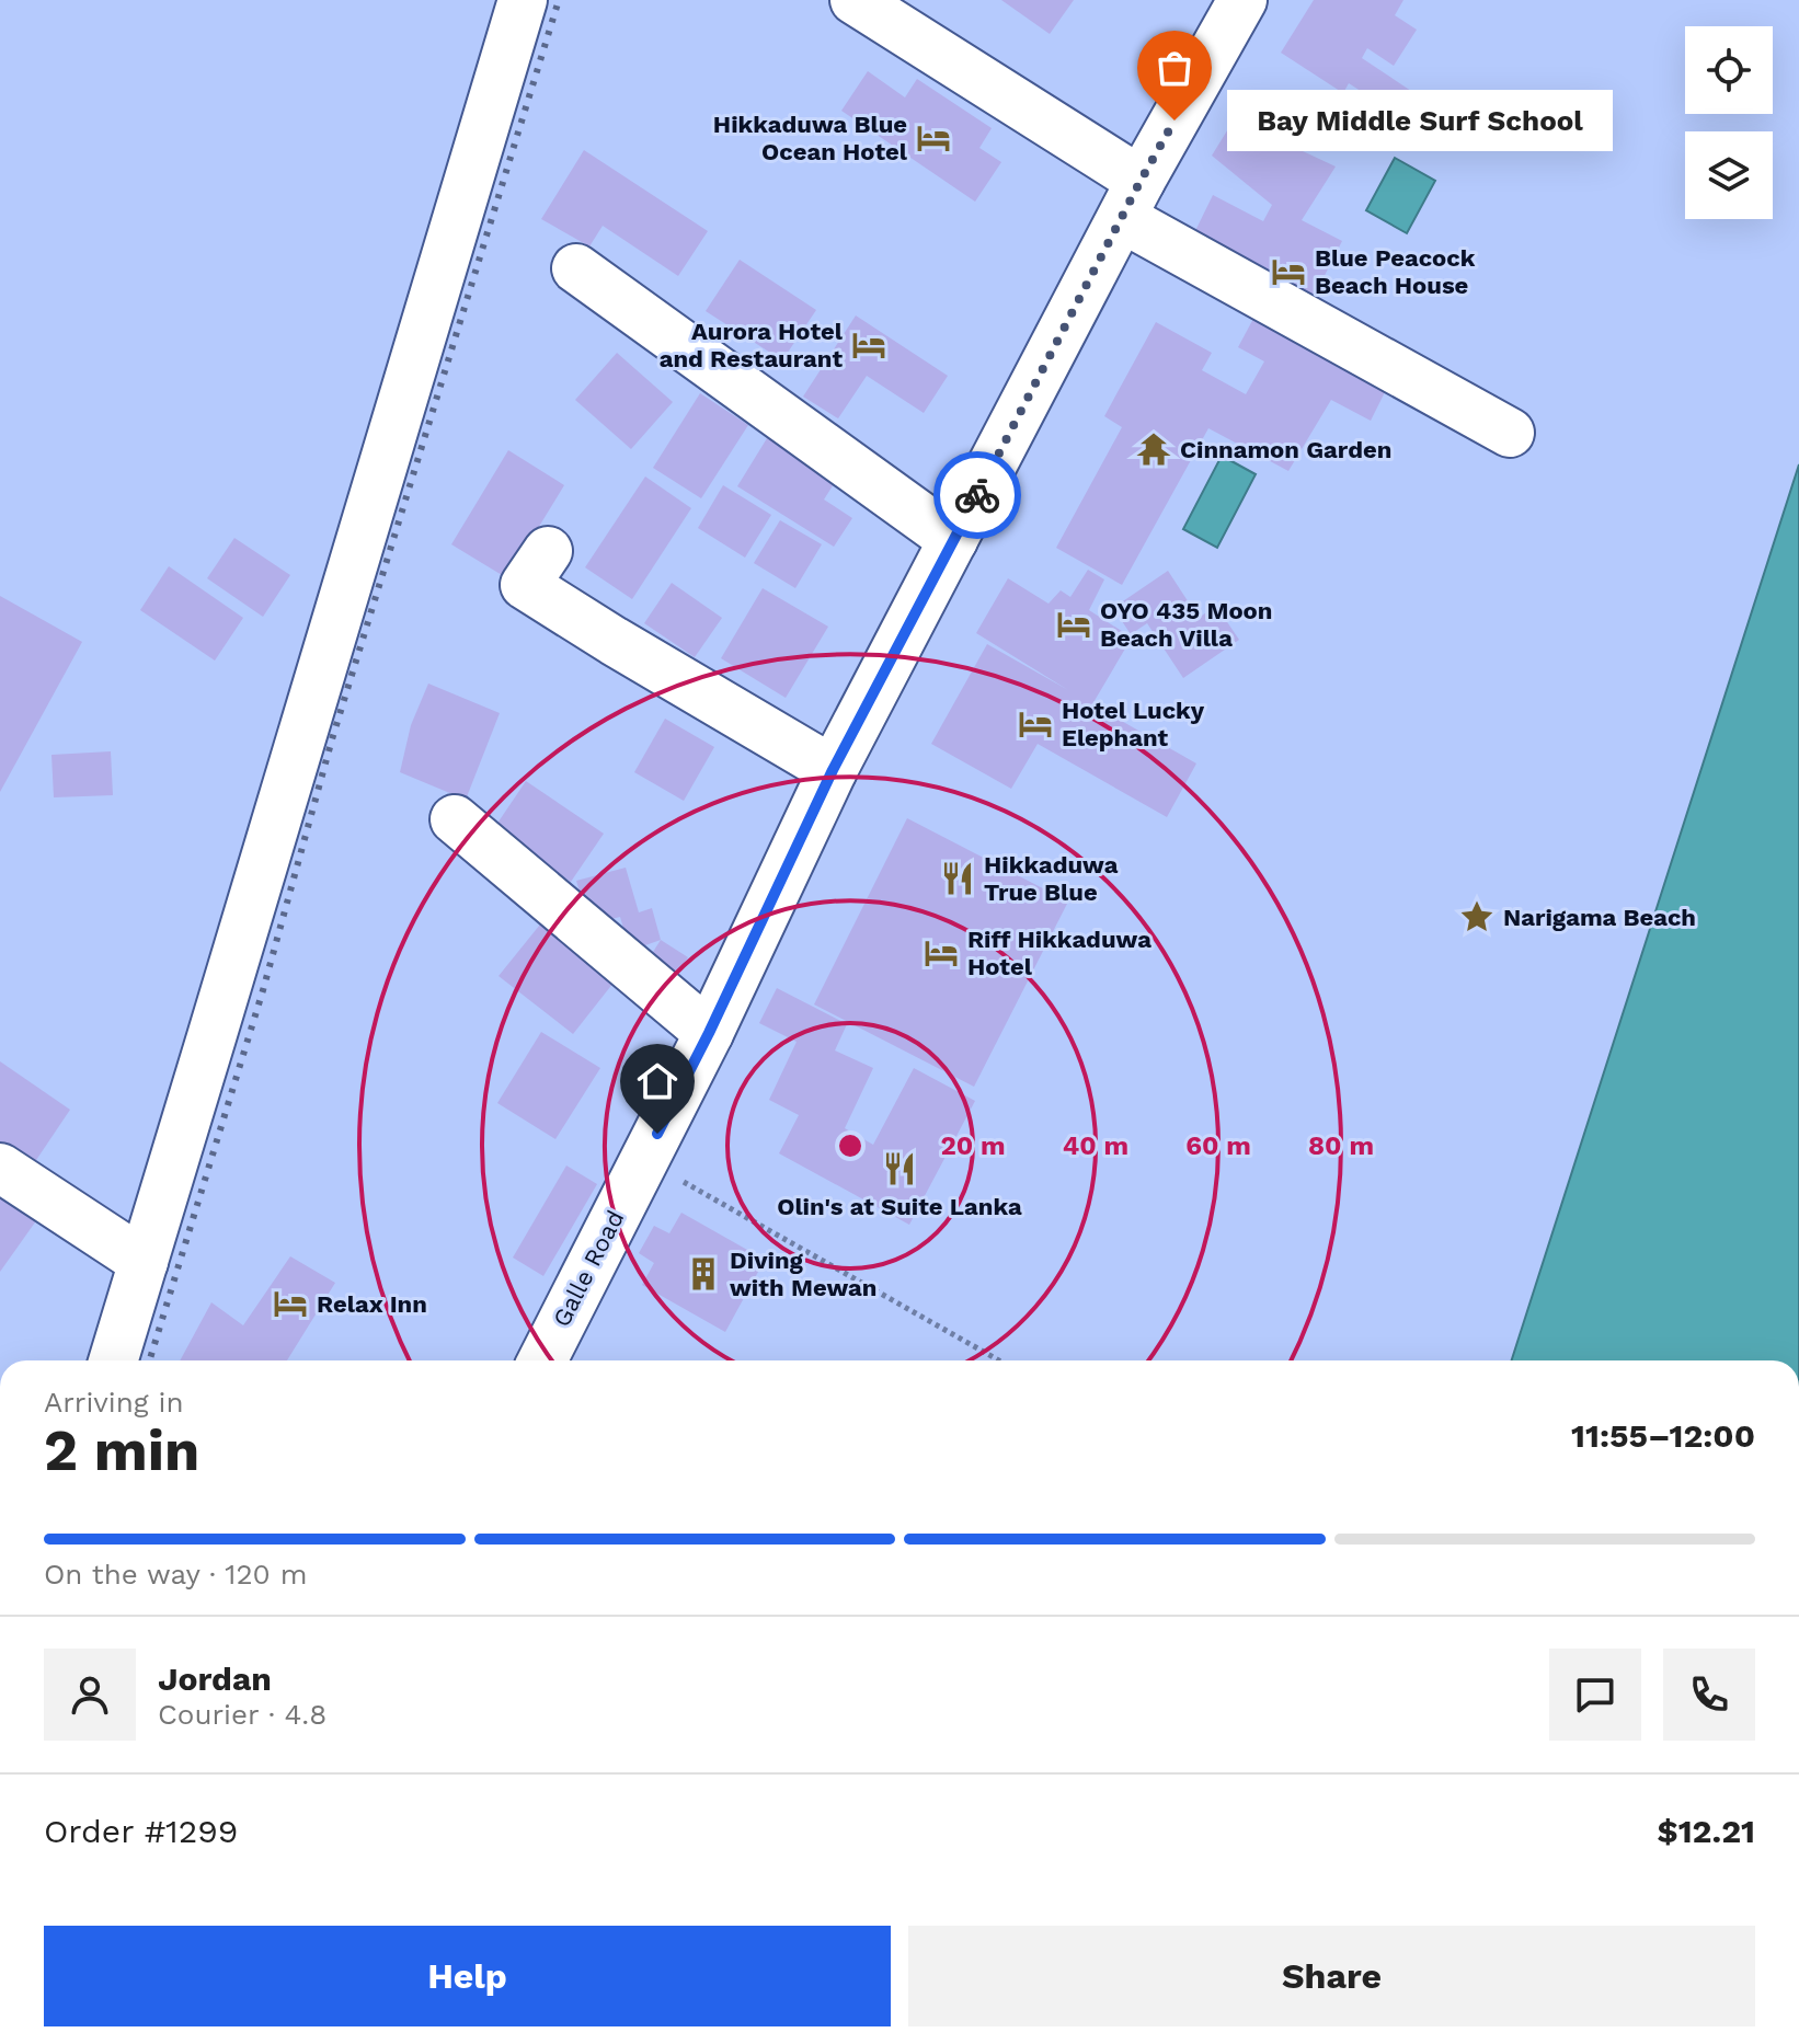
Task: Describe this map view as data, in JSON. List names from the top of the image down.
{
  "streets": {
    "main road": ["Galle Road"]
  },
  "places": {
    "other": ["Bay Middle Surf School"],
    "hotel": [
      "Hikkaduwa Blue Ocean Hotel",
      "Blue Peacock Beach House",
      "Aurora Hotel and Restaurant",
      "OYO 435 Moon Beach Villa",
      "Hotel Lucky Elephant",
      "Riff Hikkaduwa Hotel",
      "Relax Inn"
    ],
    "temple": ["Cinnamon Garden"],
    "restaurant": ["Hikkaduwa True Blue", "Olin's at Suite Lanka"],
    "place": ["Narigama Beach"],
    "building": ["Diving with Mewan"]
  },
  "page": {
    "bubble": "Bay Middle Surf School",
    "heading": ["2 min", "Arriving in", "11:55–12:00"],
    "panel": [
      "Jordan",
      "Courier · 4.8",
      "Order #1299",
      "$12.21"
    ],
    "bar": "On the way · 120 m",
    "buttons": ["Help", "Share"]
  },
  "rings": [
    "20 m",
    "40 m",
    "60 m",
    "80 m"
  ]
}
